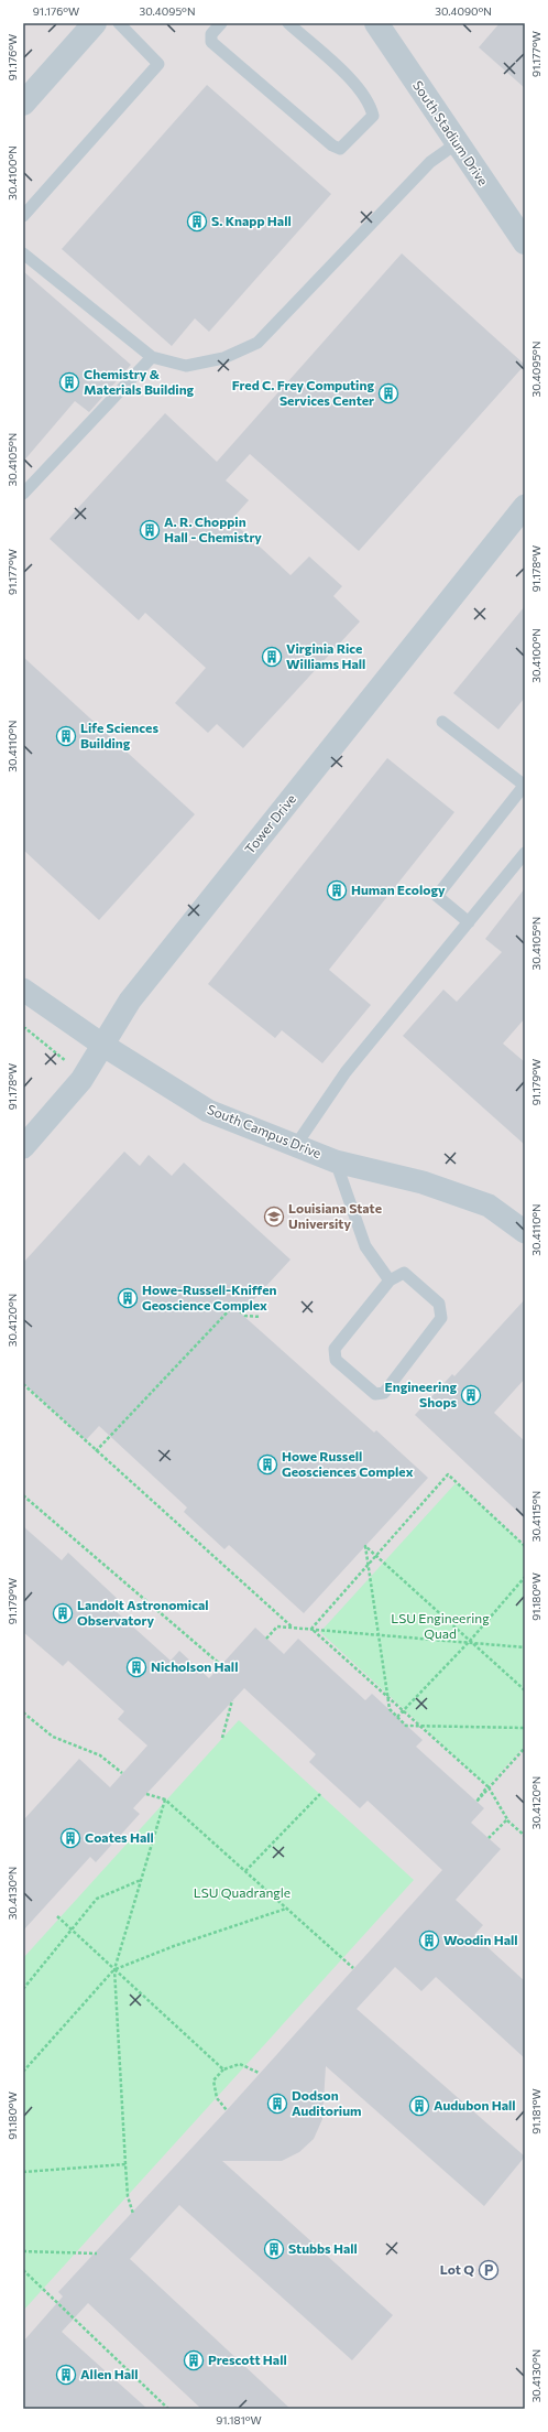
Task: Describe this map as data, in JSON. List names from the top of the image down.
{
  "streets": {
    "street": ["South Stadium Drive", "Tower Drive", "South Campus Drive"]
  },
  "crossings": [
    ["Tower Drive", "South Campus Drive"]
  ],
  "parks": ["LSU Engineering Quad", "LSU Quadrangle"],
  "places": {
    "building": [
      "S. Knapp Hall",
      "Chemistry & Materials Building",
      "Fred C. Frey Computing Services Center",
      "A. R. Choppin Hall - Chemistry",
      "Virginia Rice Williams Hall",
      "Life Sciences Building",
      "Human Ecology",
      "Howe-Russell-Kniffen Geoscience Complex",
      "Engineering Shops",
      "Howe Russell Geosciences Complex",
      "Landolt Astronomical Observatory",
      "Nicholson Hall",
      "Coates Hall",
      "Woodin Hall",
      "Dodson Auditorium",
      "Audubon Hall",
      "Stubbs Hall",
      "Prescott Hall",
      "Allen Hall"
    ],
    "school or university": ["Louisiana State University"],
    "parking": ["Lot Q"]
  },
  "coordinates": [
    "91.176°W",
    "30.4095°N",
    "30.4090°N",
    "91.177°W",
    "30.4100°N",
    "30.4105°N",
    "91.178°W",
    "30.4110°N",
    "91.179°W",
    "30.4120°N",
    "30.4115°N",
    "91.180°W",
    "30.4130°N",
    "91.181°W"
  ]
}
